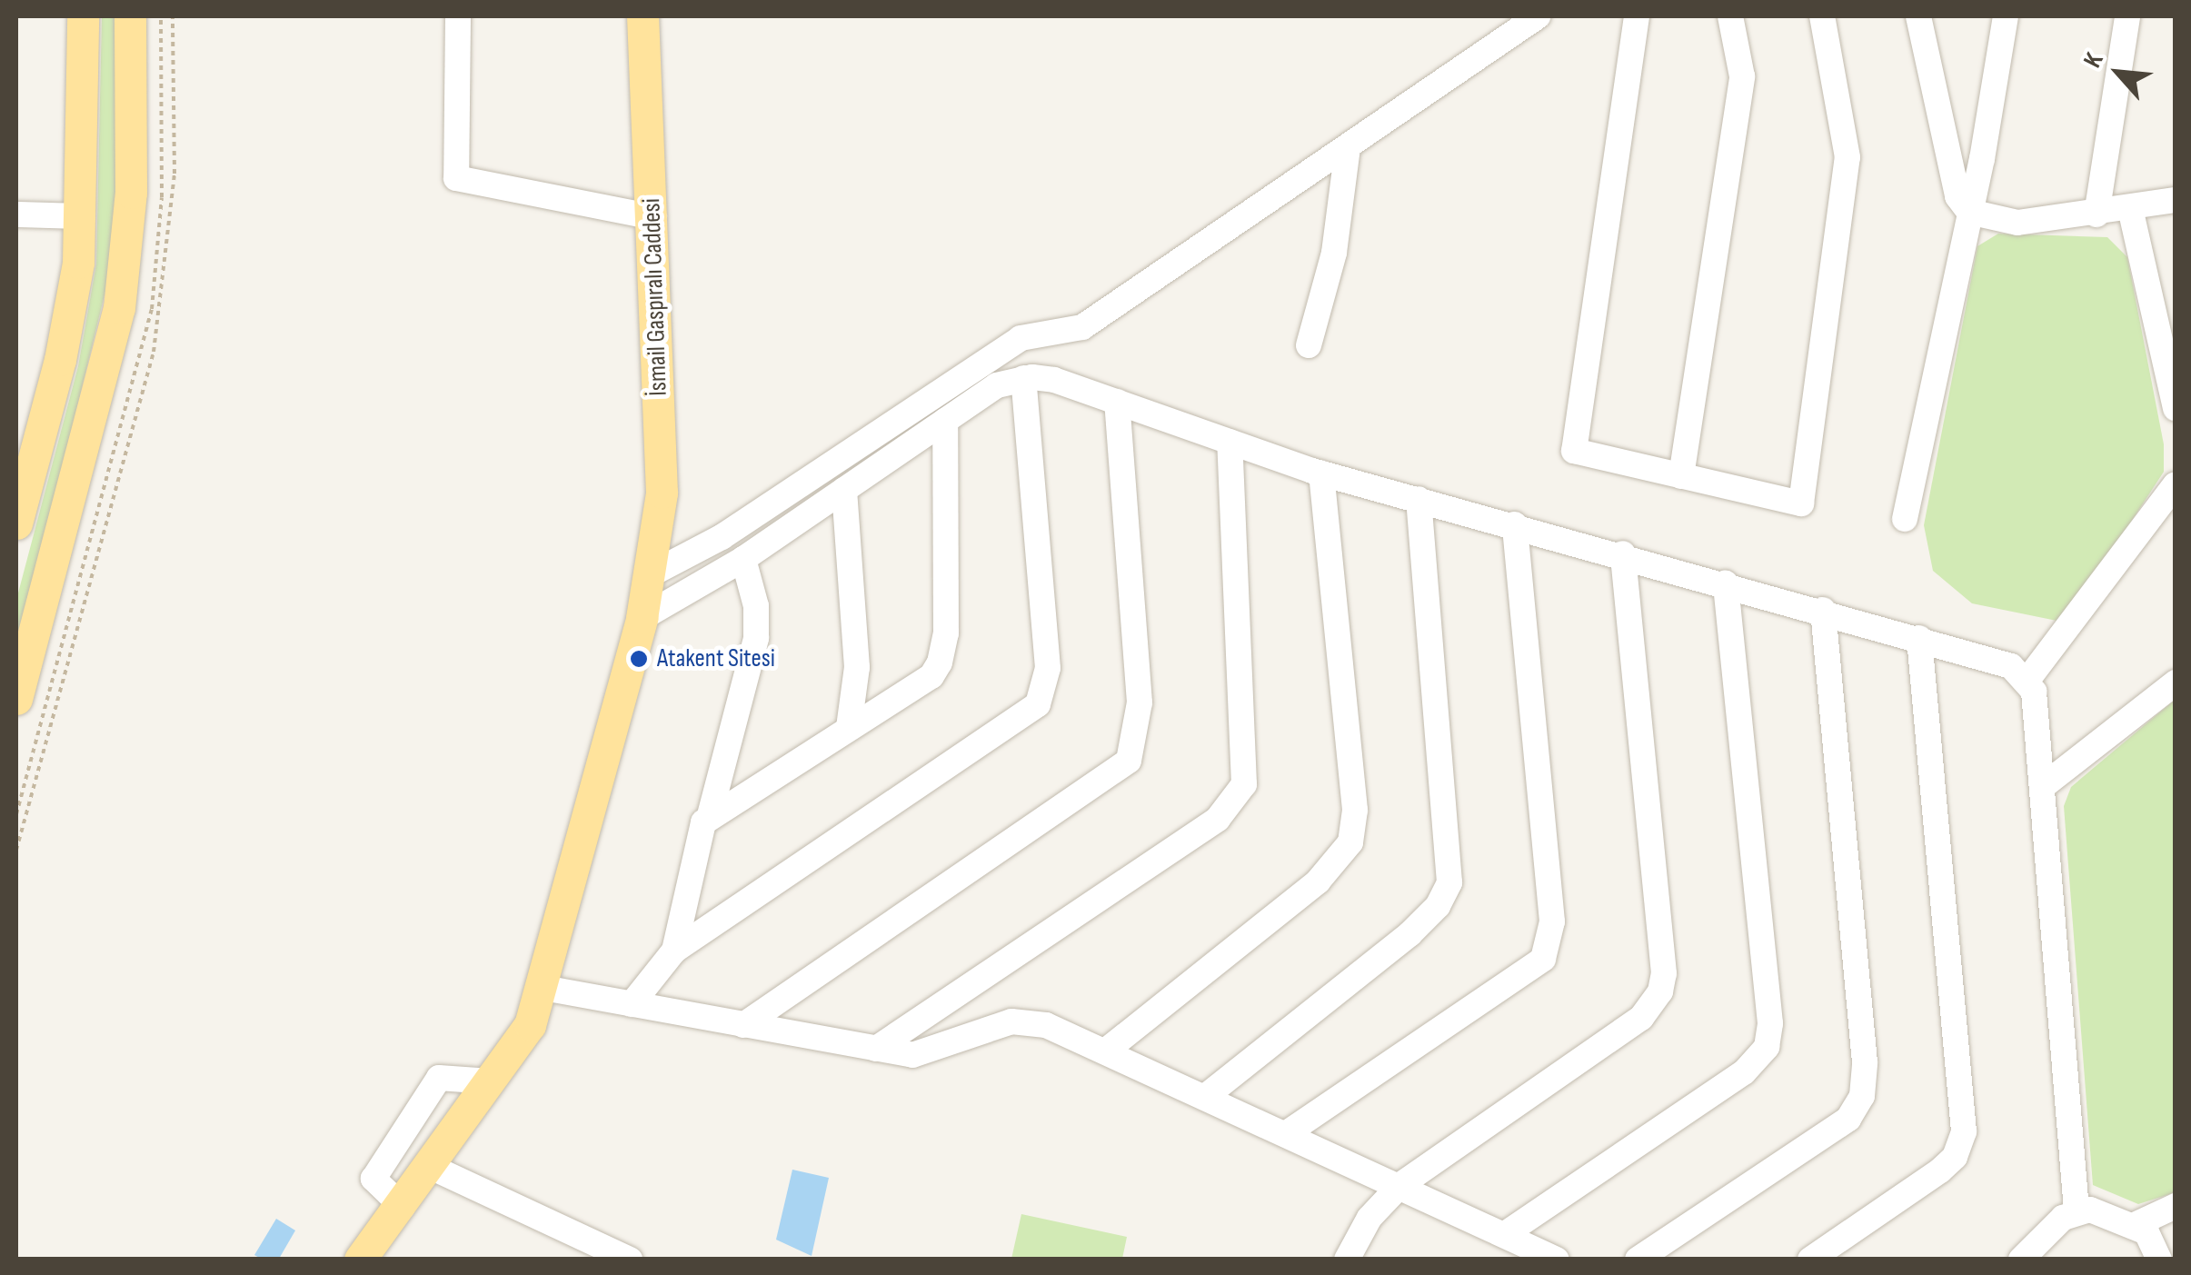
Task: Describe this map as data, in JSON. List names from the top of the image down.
{
  "streets": {
    "main road": ["İsmail Gaspıralı Caddesi"]
  },
  "places": ["Atakent Sitesi"],
  "north": "top left"
}
